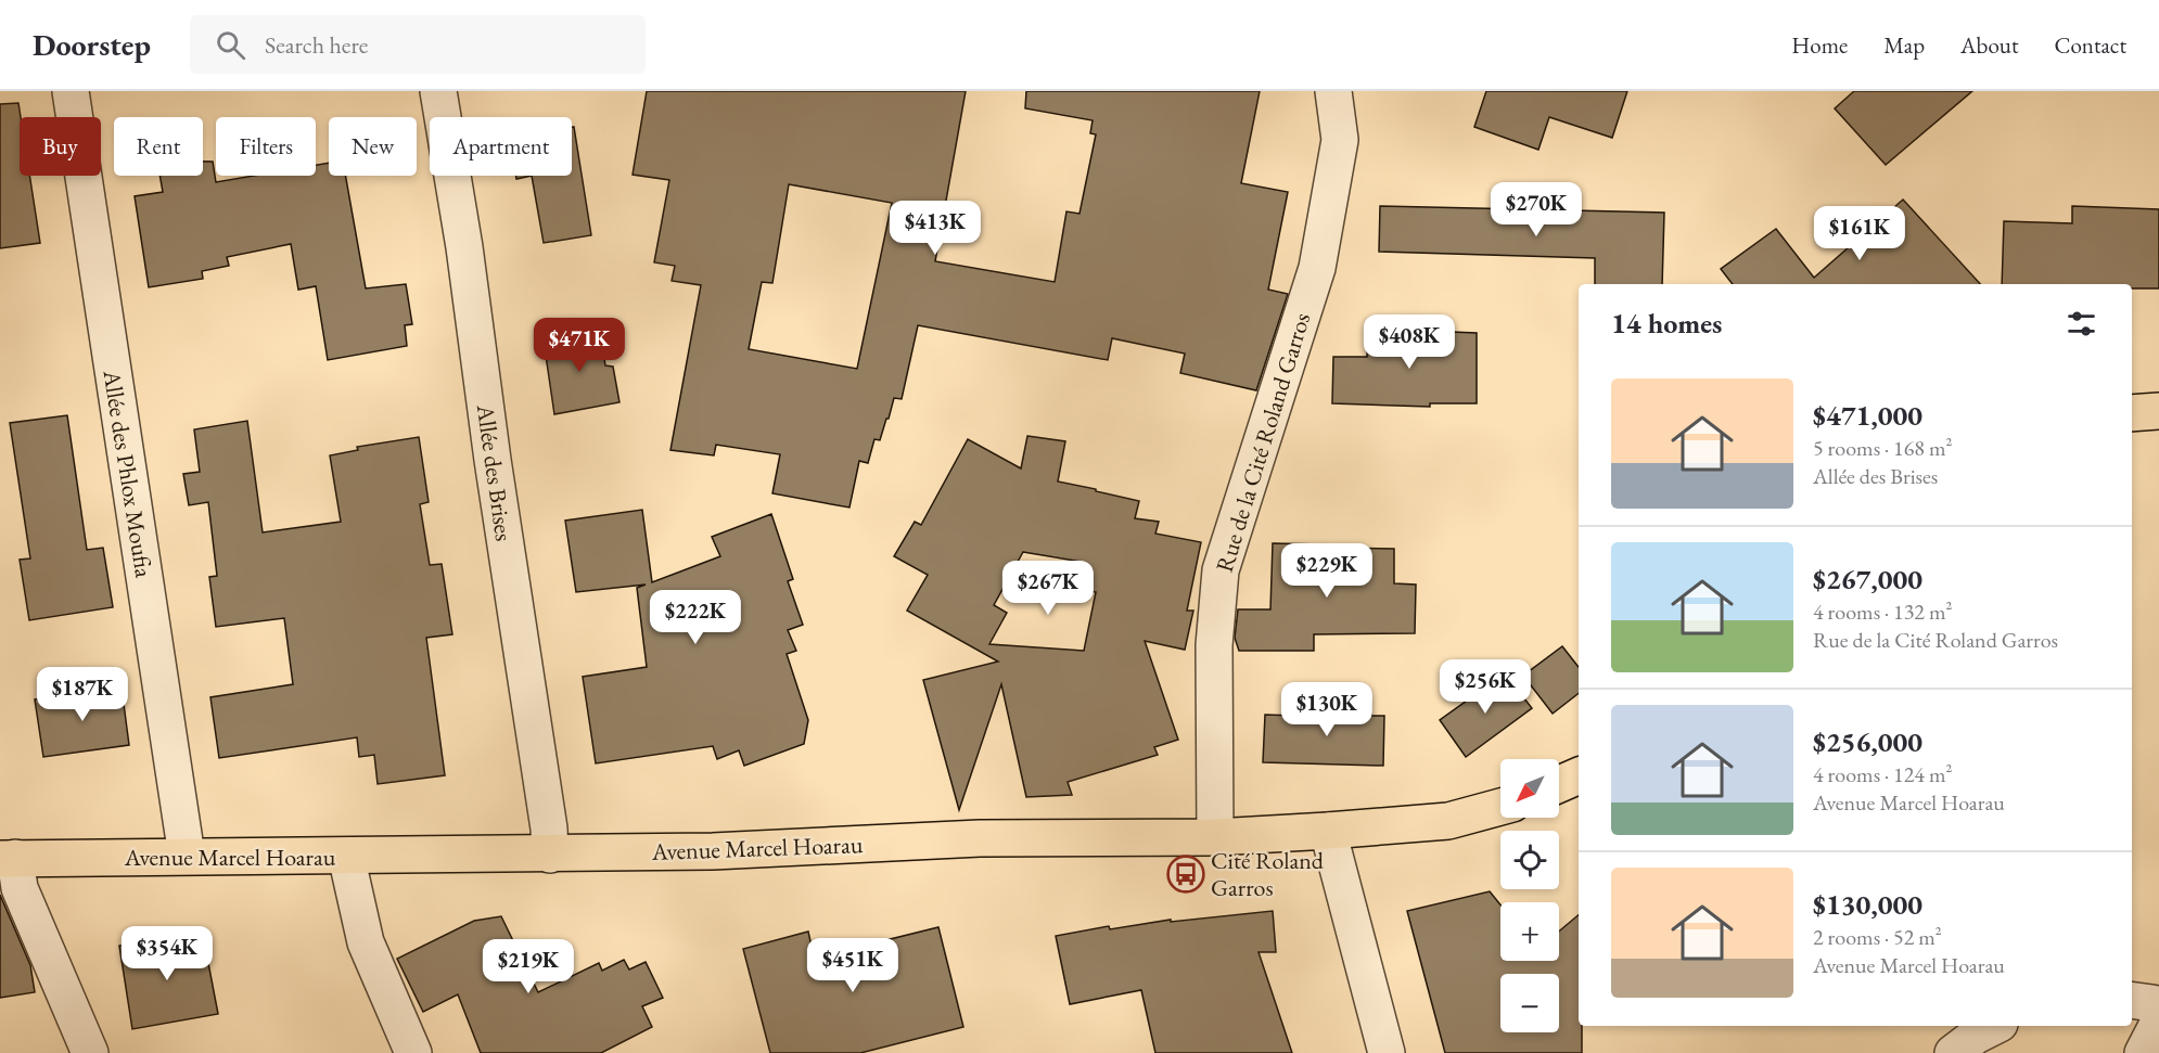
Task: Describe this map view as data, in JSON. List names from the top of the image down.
{
  "streets": {
    "main road": ["Avenue Marcel Hoarau"],
    "street": ["Rue de la Cité Roland Garros", "Allée des Brises", "Allée des Phlox Moufia"]
  },
  "crossings": [
    ["Rue de la Cité Roland Garros", "Avenue Marcel Hoarau"],
    ["Allée des Brises", "Avenue Marcel Hoarau"],
    ["Allée des Phlox Moufia", "Avenue Marcel Hoarau"]
  ],
  "places": {
    "bus stop": ["Cité Roland Garros"]
  },
  "north": "bottom left",
  "page": {
    "header": "Doorstep",
    "search": "Search here",
    "nav": [
      "Home",
      "Map",
      "About",
      "Contact"
    ],
    "chip": [
      "Buy",
      "Rent",
      "Filters",
      "New",
      "Apartment"
    ],
    "price": [
      "$270K",
      "$413K",
      "$161K",
      "$408K",
      "$471K",
      "$229K",
      "$267K",
      "$222K",
      "$256K",
      "$187K",
      "$130K",
      "$354K",
      "$451K",
      "$219K"
    ],
    "heading": "14 homes",
    "list": [
      {
        "name": "$471,000",
        "note": "5 rooms · 168 m² · Allée des Brises"
      },
      {
        "name": "$267,000",
        "note": "4 rooms · 132 m² · Rue de la Cité Roland Garros"
      },
      {
        "name": "$256,000",
        "note": "4 rooms · 124 m² · Avenue Marcel Hoarau"
      },
      {
        "name": "$130,000",
        "note": "2 rooms · 52 m² · Avenue Marcel Hoarau"
      }
    ],
    "map_buttons": ["+", "−"]
  }
}
